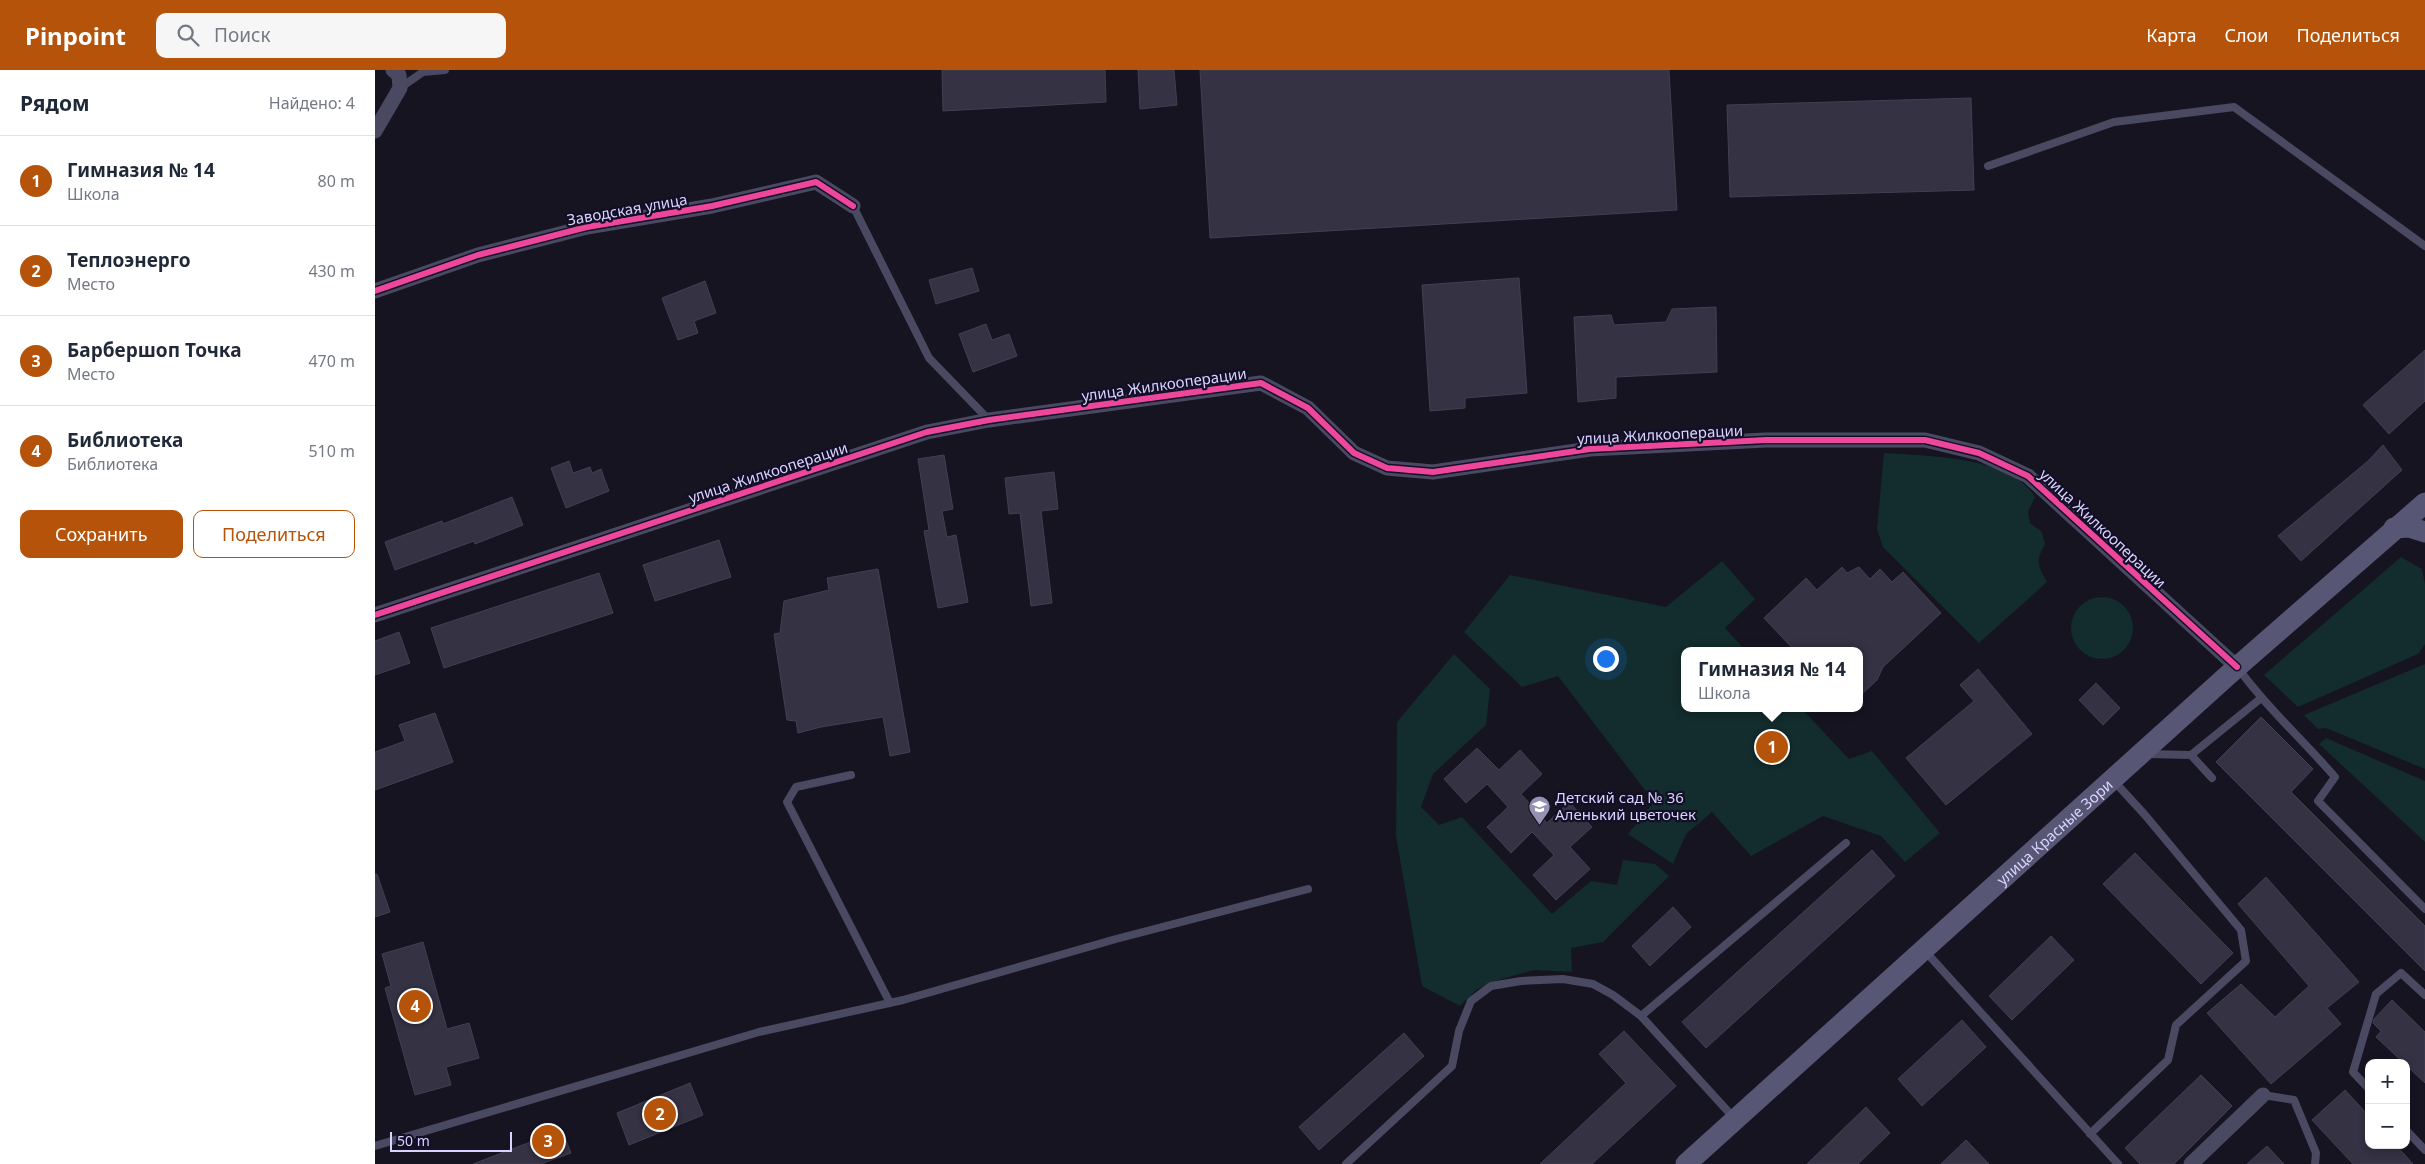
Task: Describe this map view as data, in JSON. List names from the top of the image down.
{
  "streets": {
    "main road": ["улица Красные Зори"],
    "street": ["Заводская улица", "улица Жилкооперации"]
  },
  "crossings": [
    ["улица Жилкооперации", "улица Красные Зори"]
  ],
  "places": {
    "school or university": ["Детский сад № 36 Аленький цветочек"]
  },
  "scale_bar": "50 m",
  "page": {
    "header": "Pinpoint",
    "search": "Поиск",
    "nav": ["Карта", "Слои", "Поделиться"],
    "heading": ["Рядом", "Найдено: 4"],
    "list": [
      {
        "mark": "1",
        "name": "Гимназия № 14",
        "note": "Школа",
        "value": "80 m"
      },
      {
        "mark": "2",
        "name": "Теплоэнерго",
        "note": "Место",
        "value": "430 m"
      },
      {
        "mark": "3",
        "name": "Барбершоп Точка",
        "note": "Место",
        "value": "470 m"
      },
      {
        "mark": "4",
        "name": "Библиотека",
        "note": "Библиотека",
        "value": "510 m"
      }
    ],
    "buttons": ["Сохранить", "Поделиться"],
    "popup": ["Гимназия № 14", "Школа"],
    "pins": [
      "1",
      "4",
      "2",
      "3"
    ],
    "map_buttons": ["+", "−"],
    "scale": "50 m"
  }
}
